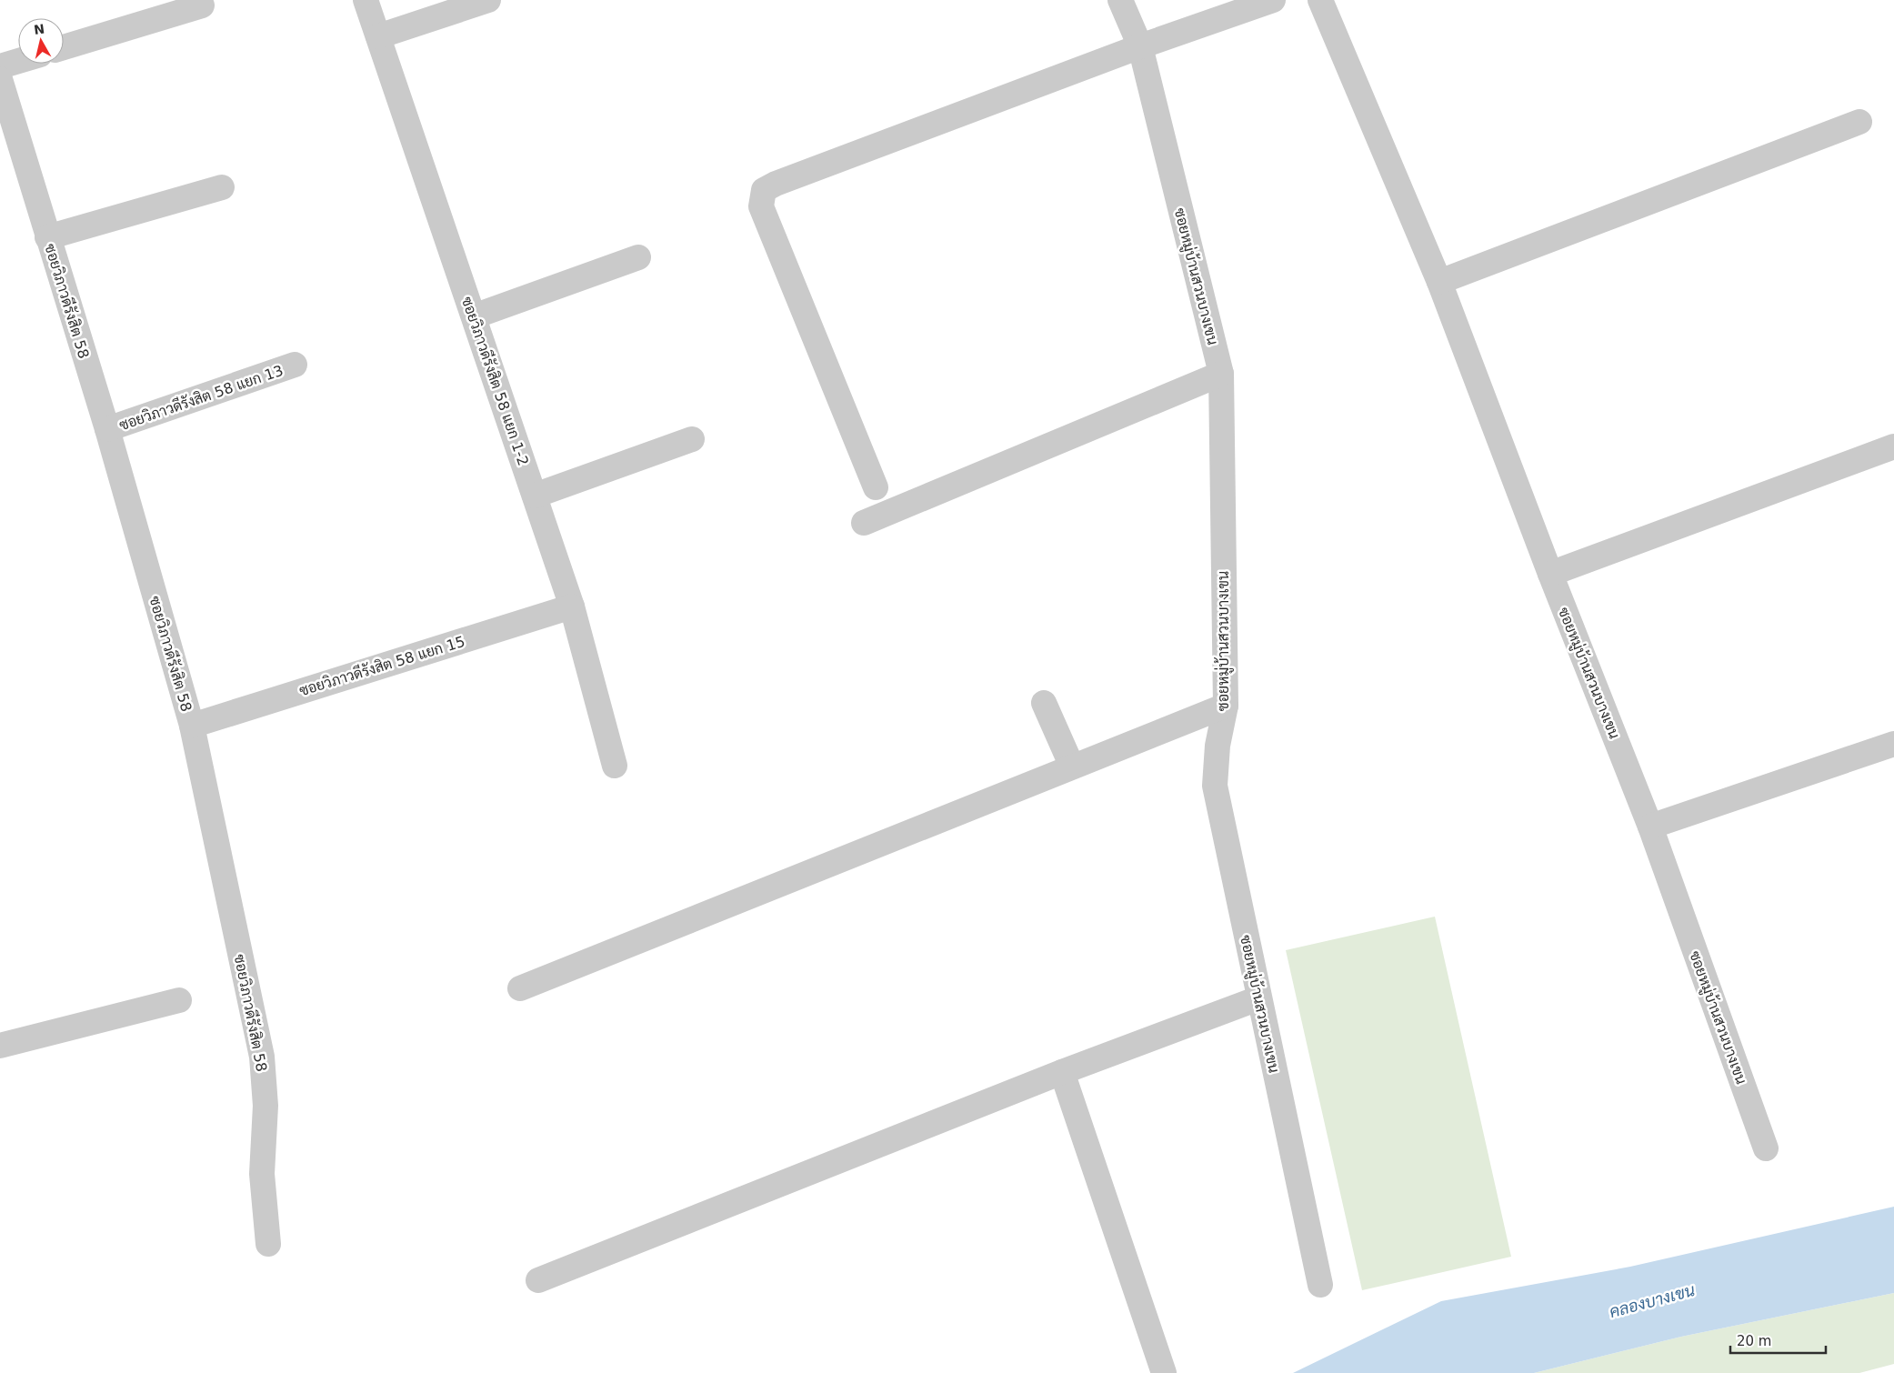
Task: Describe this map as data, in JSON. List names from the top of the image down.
{
  "streets": {
    "street": [
      "ซอยหมู่บ้านสวนบางเขน",
      "ซอยวิภาวดีรังสิต 58",
      "ซอยวิภาวดีรังสิต 58 แยก 1-2",
      "ซอยวิภาวดีรังสิต 58 แยก 13",
      "ซอยวิภาวดีรังสิต 58 แยก 15"
    ]
  },
  "crossings": [
    ["ซอยวิภาวดีรังสิต 58", "ซอยวิภาวดีรังสิต 58 แยก 13"],
    ["ซอยวิภาวดีรังสิต 58", "ซอยวิภาวดีรังสิต 58 แยก 15"],
    ["ซอยวิภาวดีรังสิต 58 แยก 1-2", "ซอยวิภาวดีรังสิต 58 แยก 15"]
  ],
  "water": ["คลองบางเขน"],
  "scale_bar": "20 m",
  "north": "top"
}
